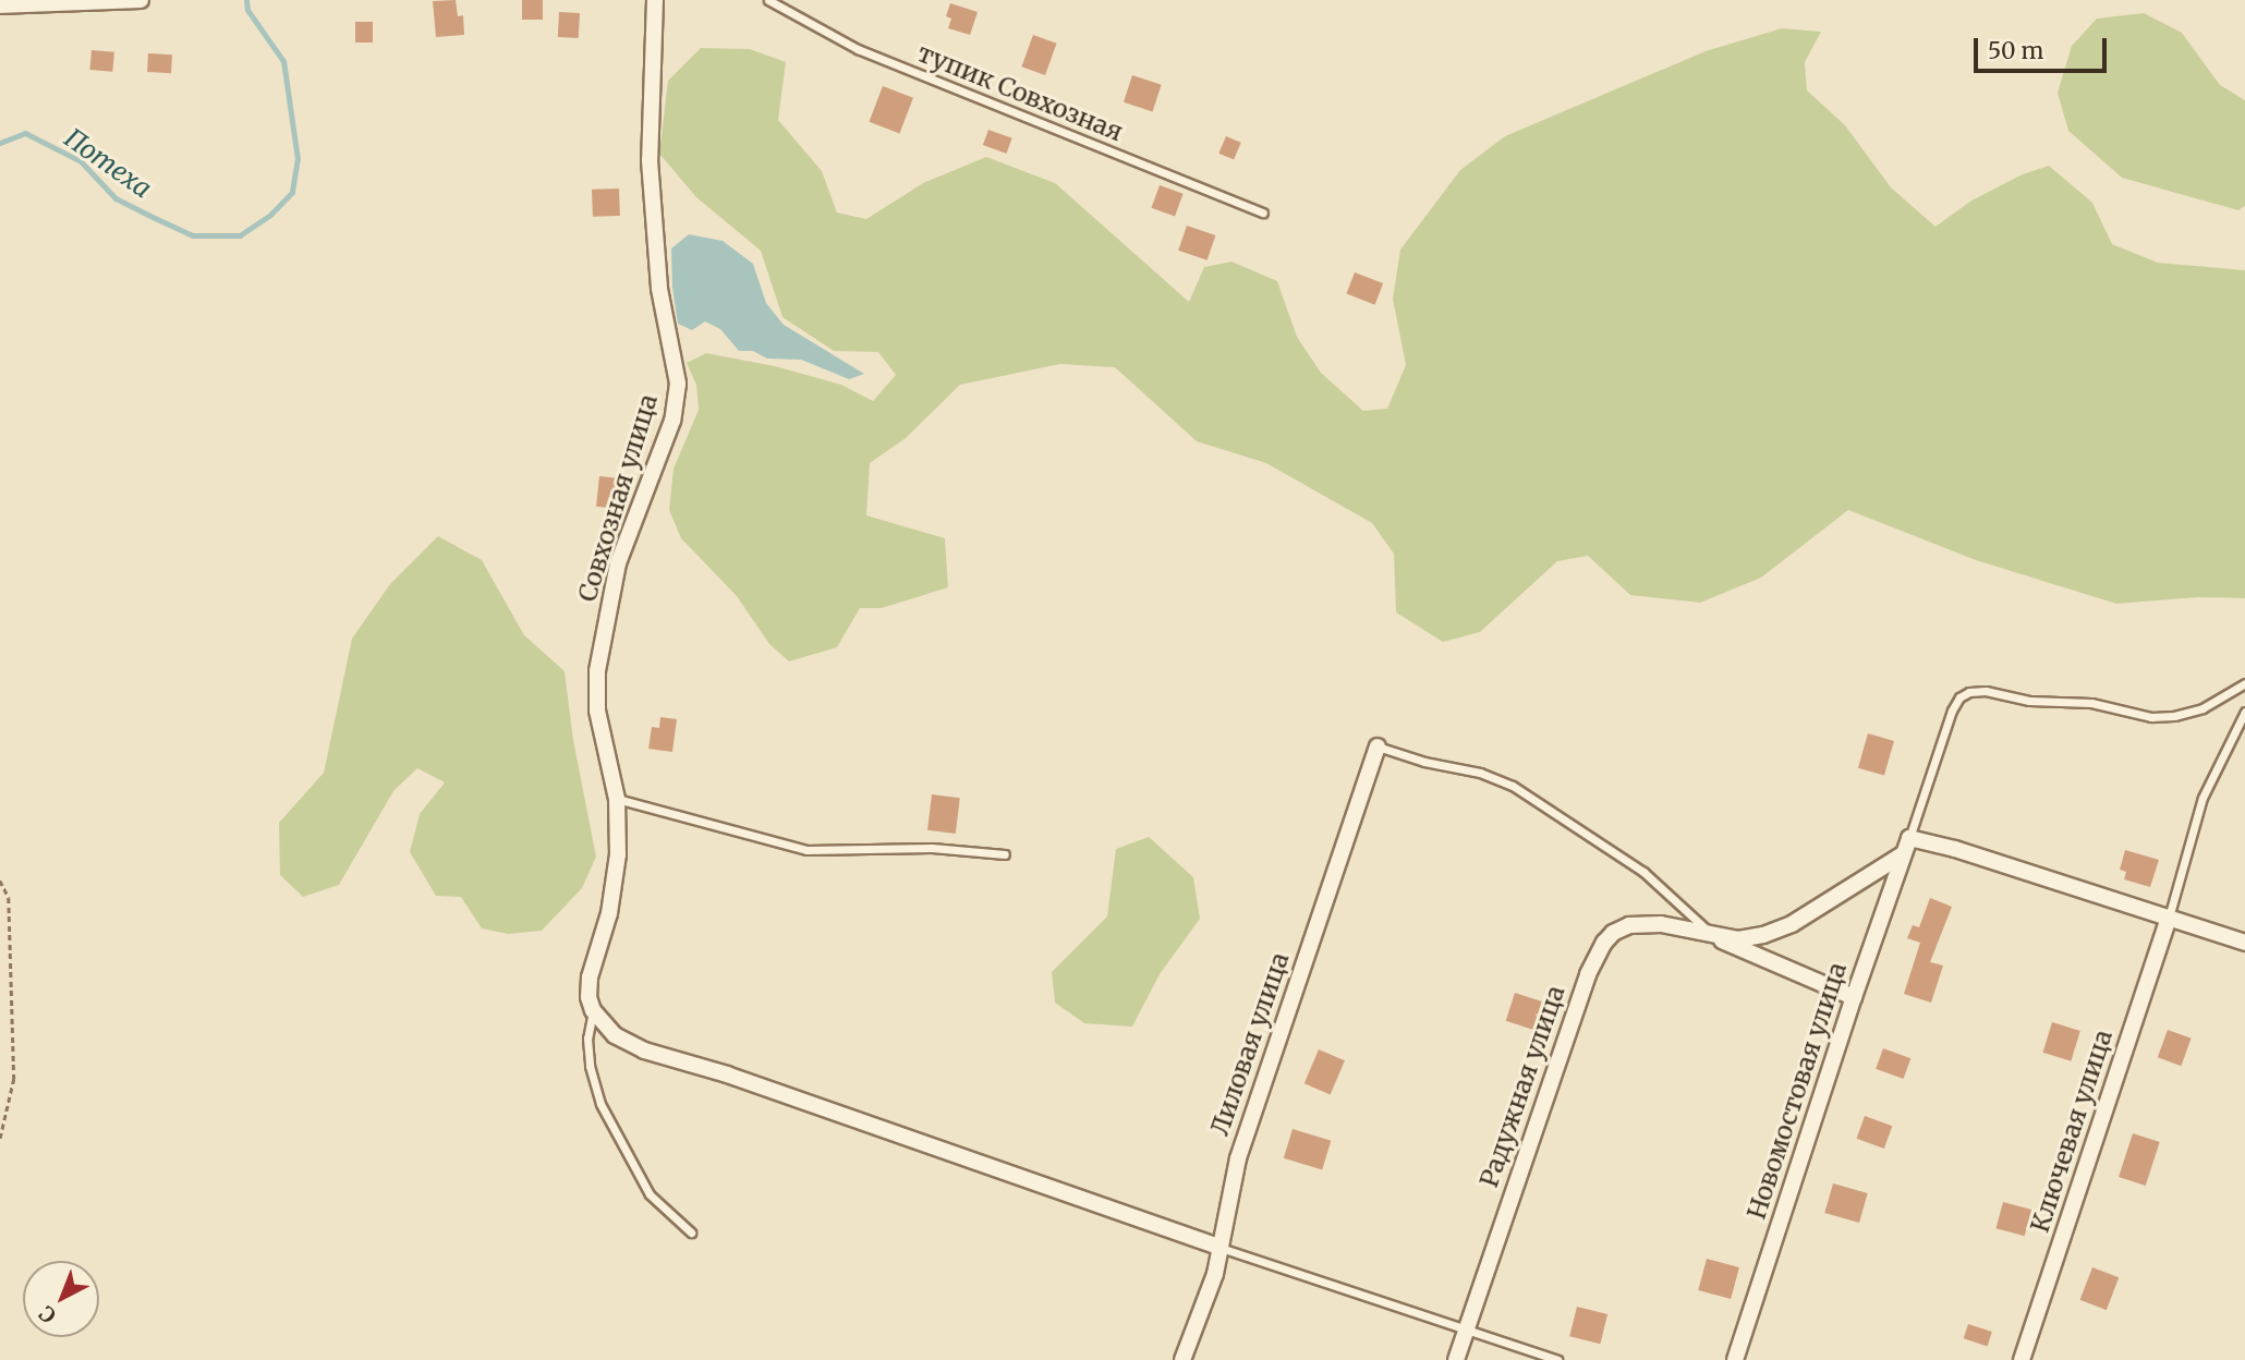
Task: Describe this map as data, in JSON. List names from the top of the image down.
{
  "streets": {
    "street": [
      "Совхозная улица",
      "Лиловая улица",
      "Радужная улица",
      "Новомостовая улица",
      "Ключевая улица"
    ],
    "lane": ["тупик Совхозная"]
  },
  "water": ["Потеха"],
  "scale_bar": "50 m",
  "north": "bottom left"
}
